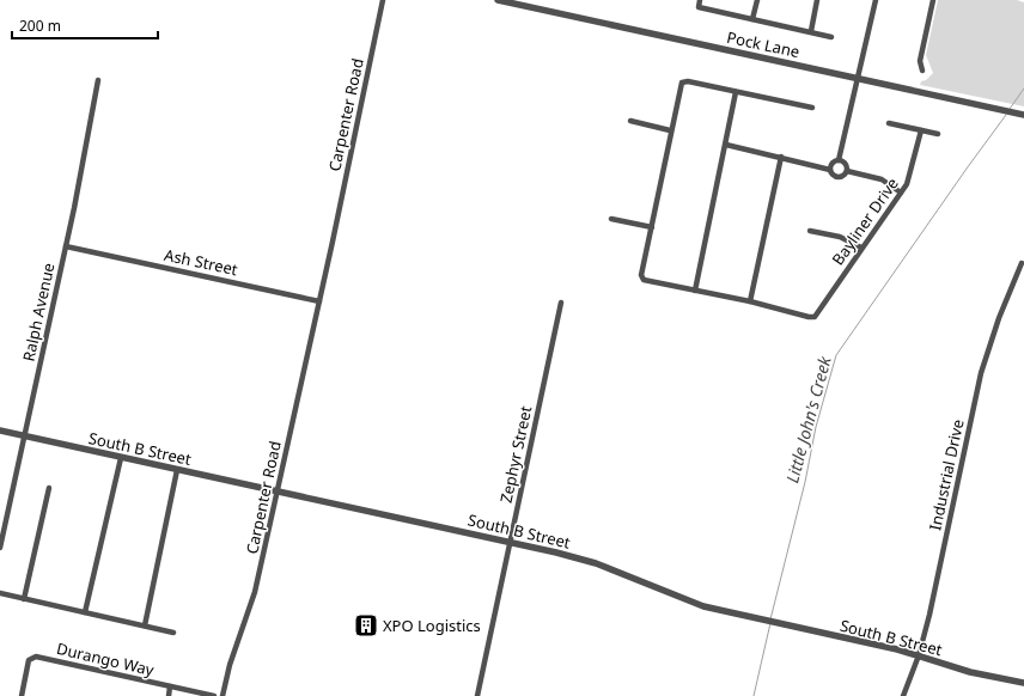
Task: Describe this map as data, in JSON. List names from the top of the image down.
{
  "streets": {
    "street": [
      "Pock Lane",
      "Carpenter Road",
      "Bayliner Drive",
      "Ash Street",
      "Ralph Avenue",
      "South B Street",
      "Zephyr Street",
      "Industrial Drive",
      "Durango Way"
    ]
  },
  "crossings": [
    ["Carpenter Road", "Ash Street"],
    ["Carpenter Road", "South B Street"],
    ["Ash Street", "Ralph Avenue"],
    ["Ralph Avenue", "South B Street"],
    ["South B Street", "Zephyr Street"],
    ["South B Street", "Industrial Drive"]
  ],
  "water": ["Little John's Creek"],
  "places": {
    "building": ["XPO Logistics"]
  },
  "scale_bar": "200 m"
}
